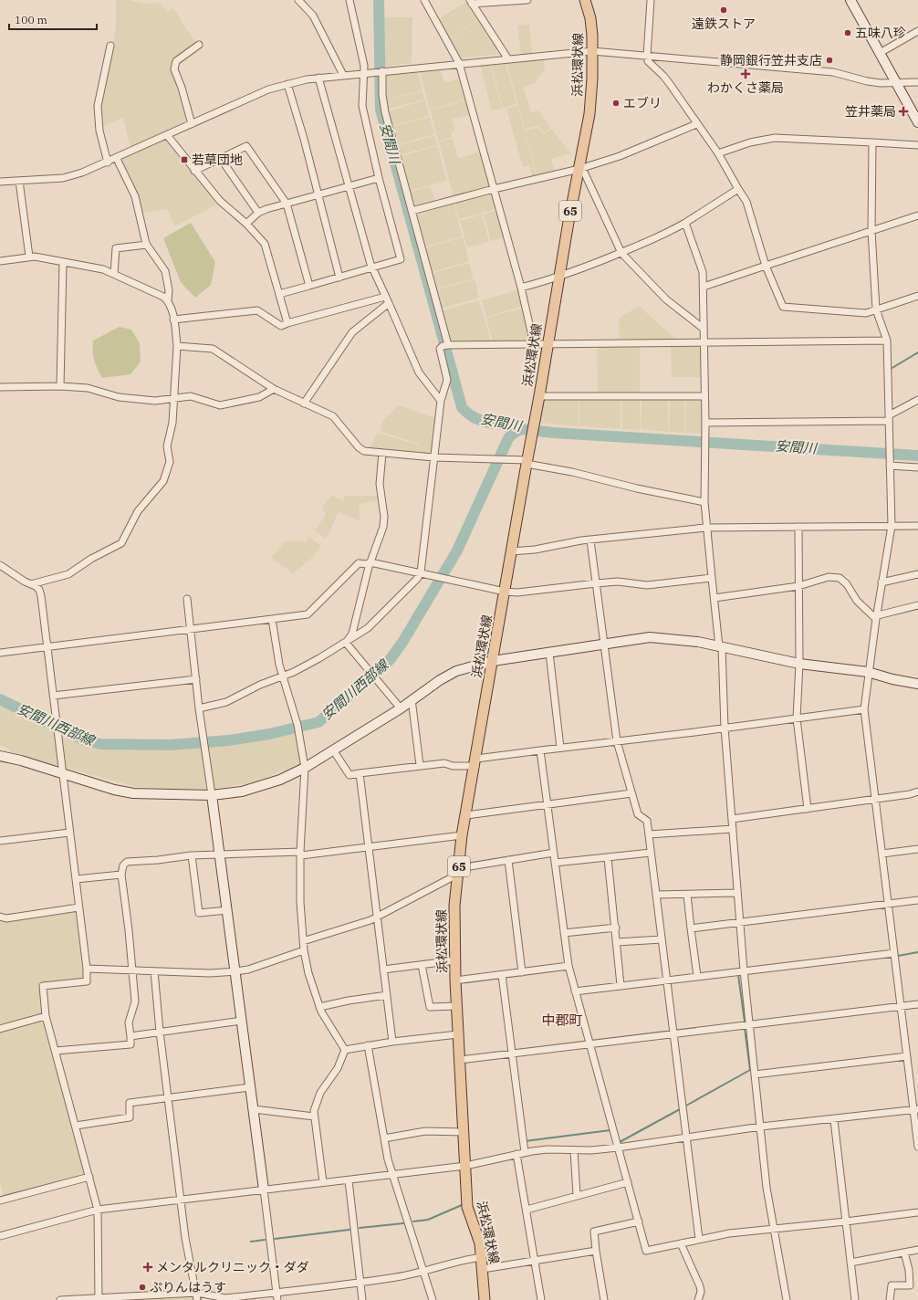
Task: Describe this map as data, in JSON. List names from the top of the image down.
{
  "streets": {
    "main road": ["浜松環状線", "65"]
  },
  "districts": ["中郡町"],
  "water": ["安間川", "安間川西部線"],
  "places": {
    "other": [
      "遠鉄ストア",
      "五味八珍",
      "静岡銀行笠井支店",
      "エブリ",
      "ぷりんはうす"
    ],
    "health": ["わかくさ薬局", "笠井薬局", "メンタルクリニック・ダダ"],
    "transit": ["若草団地"]
  },
  "scale_bar": "100 m"
}
